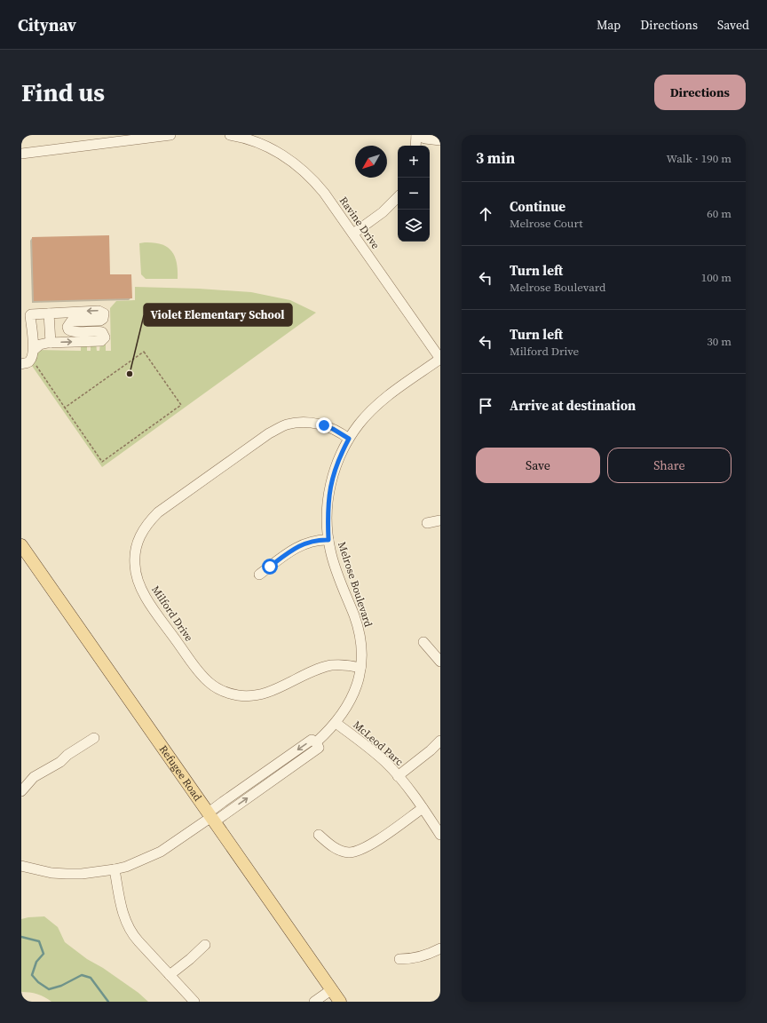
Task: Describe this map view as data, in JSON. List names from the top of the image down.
{
  "streets": {
    "main road": ["Refugee Road"],
    "street": [
      "Ravine Drive",
      "Melrose Boulevard",
      "Milford Drive",
      "McLeod Parc"
    ]
  },
  "crossings": [
    ["Ravine Drive", "Melrose Boulevard"],
    ["Melrose Boulevard", "Milford Drive"],
    ["Melrose Boulevard", "McLeod Parc"],
    ["Melrose Boulevard", "Refugee Road"]
  ],
  "places": ["Violet Elementary School"],
  "north": "bottom left",
  "page": {
    "header": "Citynav",
    "nav": ["Map", "Directions", "Saved"],
    "buttons": [
      "Directions",
      ["Save", "Share"]
    ],
    "title": "Find us",
    "heading": ["3 min", "Walk · 190 m"],
    "map_buttons": ["+", "−"],
    "list": [
      ["Continue", "Melrose Court", "60 m"],
      ["Turn left", "Melrose Boulevard", "100 m"],
      ["Turn left", "Milford Drive", "30 m"],
      "Arrive at destination"
    ]
  }
}
